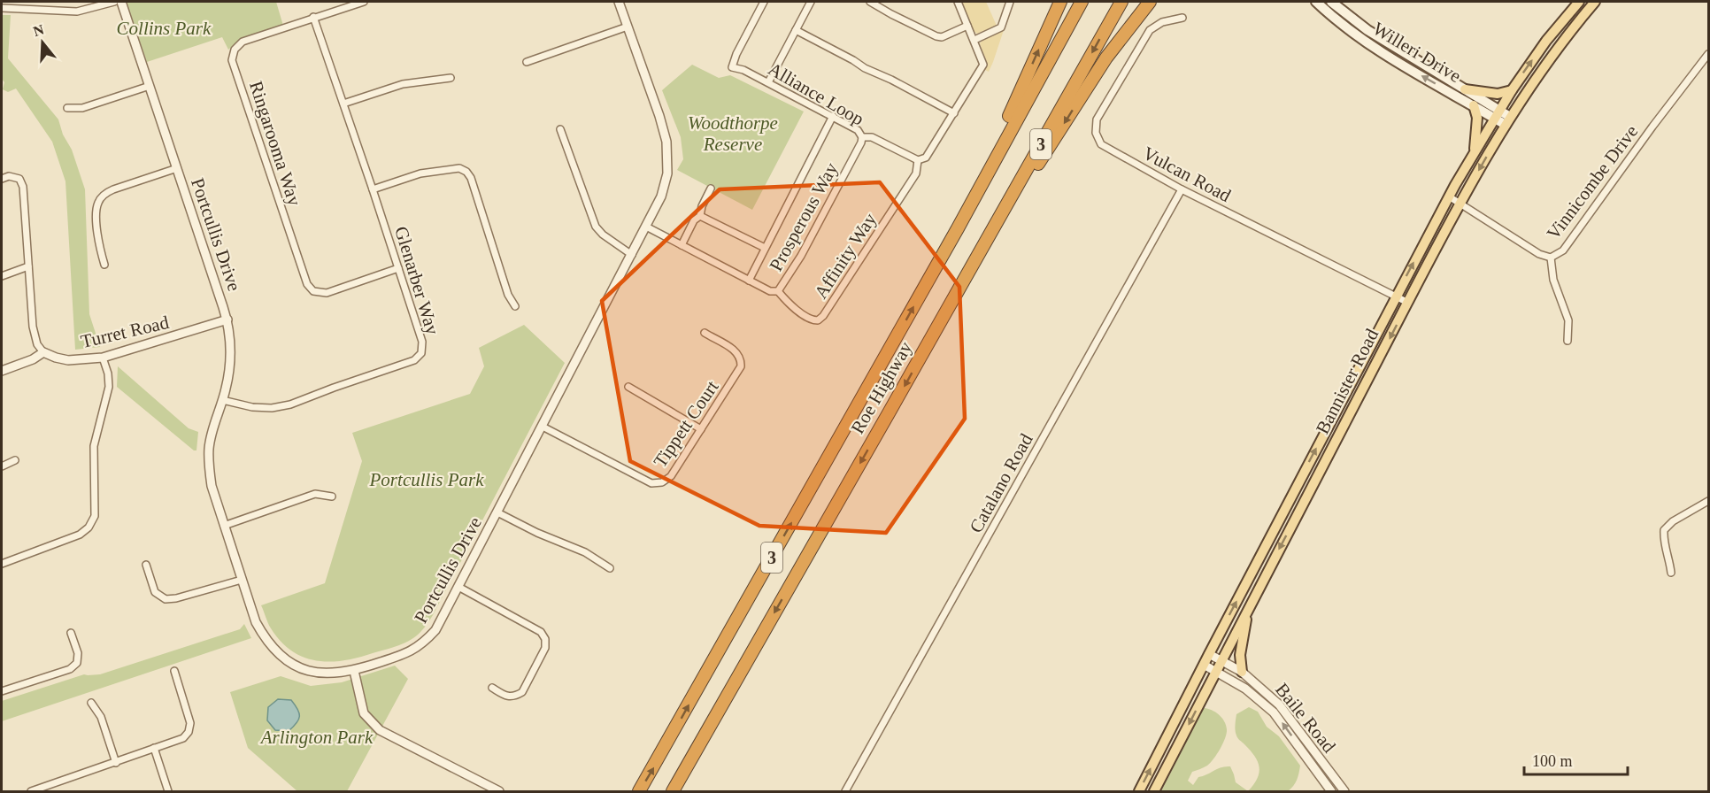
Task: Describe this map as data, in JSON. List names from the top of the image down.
{
  "streets": {
    "highway": ["3", "Roe Highway"],
    "main road": ["Willeri Drive", "Bannister Road"],
    "street": [
      "Alliance Loop",
      "Ringarooma Way",
      "Vulcan Road",
      "Vinnicombe Drive",
      "Prosperous Way",
      "Portcullis Drive",
      "Affinity Way",
      "Glenarber Way",
      "Turret Road",
      "Tippett Court",
      "Catalano Road",
      "Baile Road"
    ]
  },
  "crossings": [
    ["Willeri Drive", "Bannister Road"],
    ["Alliance Loop", "Prosperous Way"],
    ["Alliance Loop", "Affinity Way"],
    ["Ringarooma Way", "Glenarber Way"],
    ["Vulcan Road", "Bannister Road"],
    ["Vulcan Road", "Catalano Road"],
    ["Vinnicombe Drive", "Bannister Road"],
    ["Prosperous Way", "Portcullis Drive"],
    ["Prosperous Way", "Affinity Way"],
    ["Portcullis Drive", "Glenarber Way"],
    ["Portcullis Drive", "Turret Road"],
    ["Portcullis Drive", "Tippett Court"],
    ["Bannister Road", "Baile Road"]
  ],
  "parks": [
    "Collins Park",
    "Woodthorpe Reserve",
    "Portcullis Park",
    "Arlington Park"
  ],
  "scale_bar": "100 m",
  "north": "top"
}
